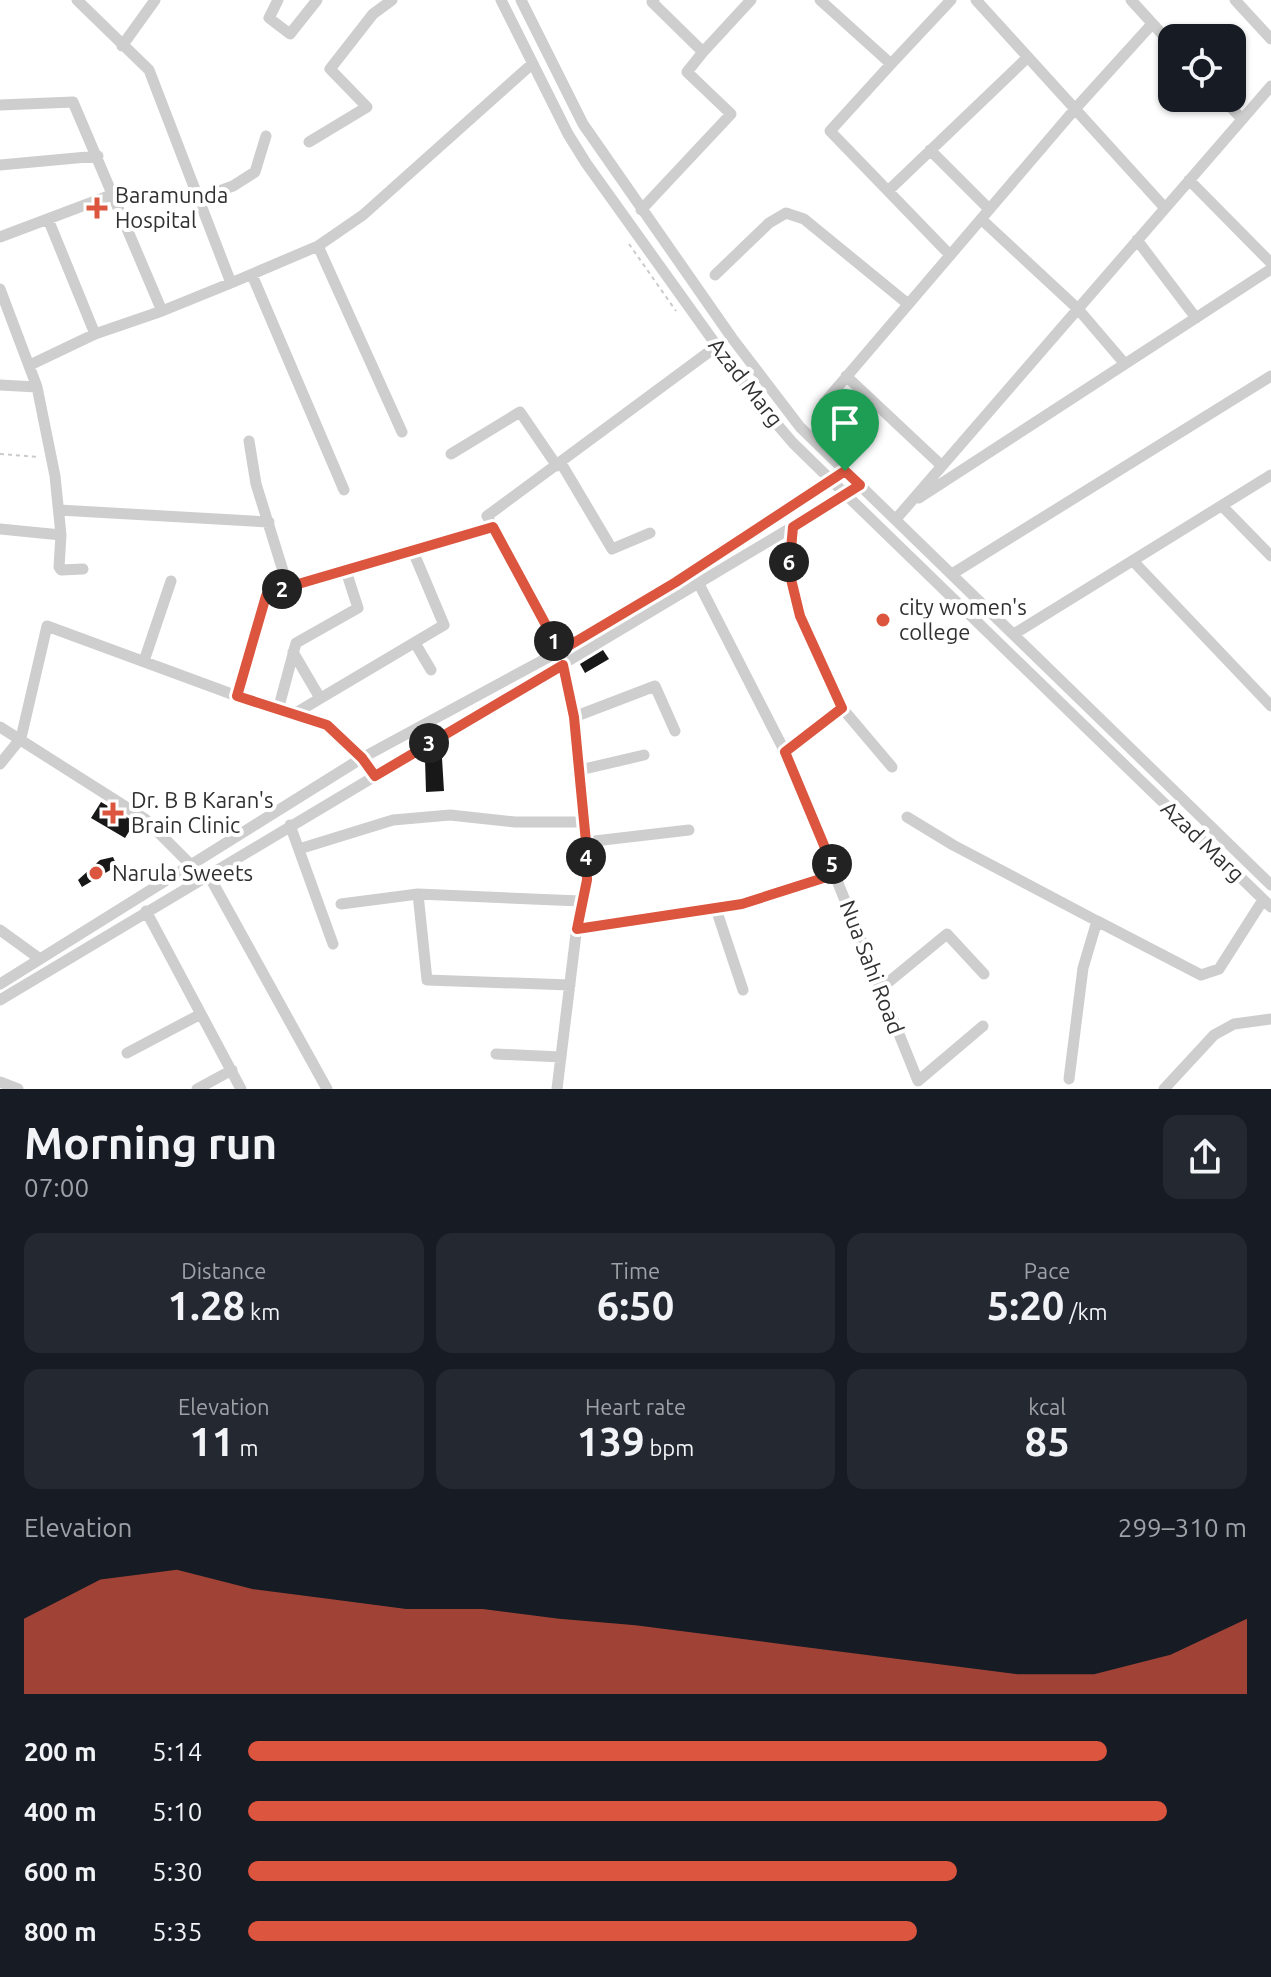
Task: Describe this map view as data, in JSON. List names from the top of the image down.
{
  "streets": {
    "street": ["Azad Marg", "Nua Sahi Road"]
  },
  "places": {
    "health": ["Baramunda Hospital", "Dr. B B Karan's Brain Clinic"],
    "other": ["city women's college", "Narula Sweets"]
  },
  "page": {
    "pins": [
      "6",
      "2",
      "1",
      "3",
      "4",
      "5"
    ],
    "heading": ["Morning run", "07:00"],
    "stats": [
      ["Distance", "1.28 km"],
      ["Time", "6:50"],
      ["Pace", "5:20 /km"],
      ["Elevation", "11 m"],
      ["Heart rate", "139 bpm"],
      ["kcal", "85"]
    ],
    "chart": ["Elevation", "299–310 m"],
    "list": [
      {
        "name": "200 m",
        "note": "5:14"
      },
      {
        "name": "400 m",
        "note": "5:10"
      },
      {
        "name": "600 m",
        "note": "5:30"
      },
      {
        "name": "800 m",
        "note": "5:35"
      }
    ]
  }
}
